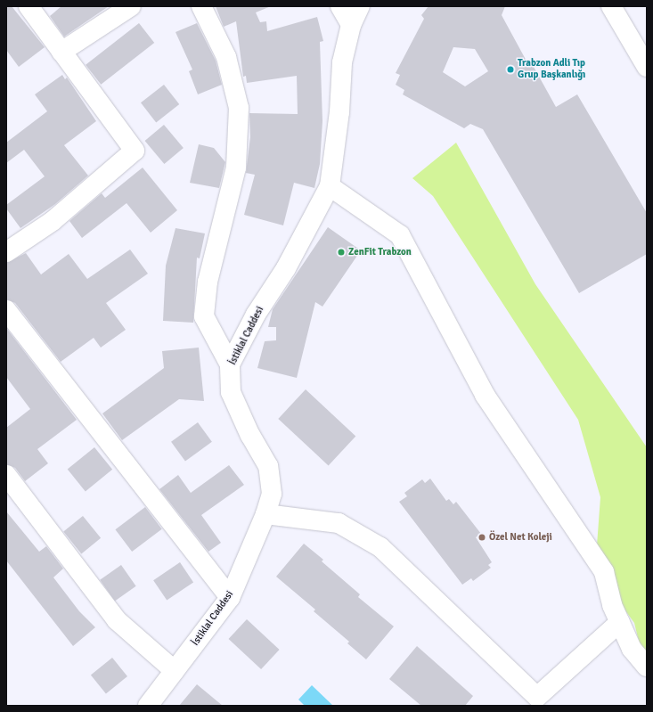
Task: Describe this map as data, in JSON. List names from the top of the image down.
{
  "streets": {
    "street": ["İstiklal Caddesi"]
  },
  "places": ["Trabzon Adli Tıp Grup Başkanlığı", "ZenFit Trabzon", "Özel Net Koleji"]
}
